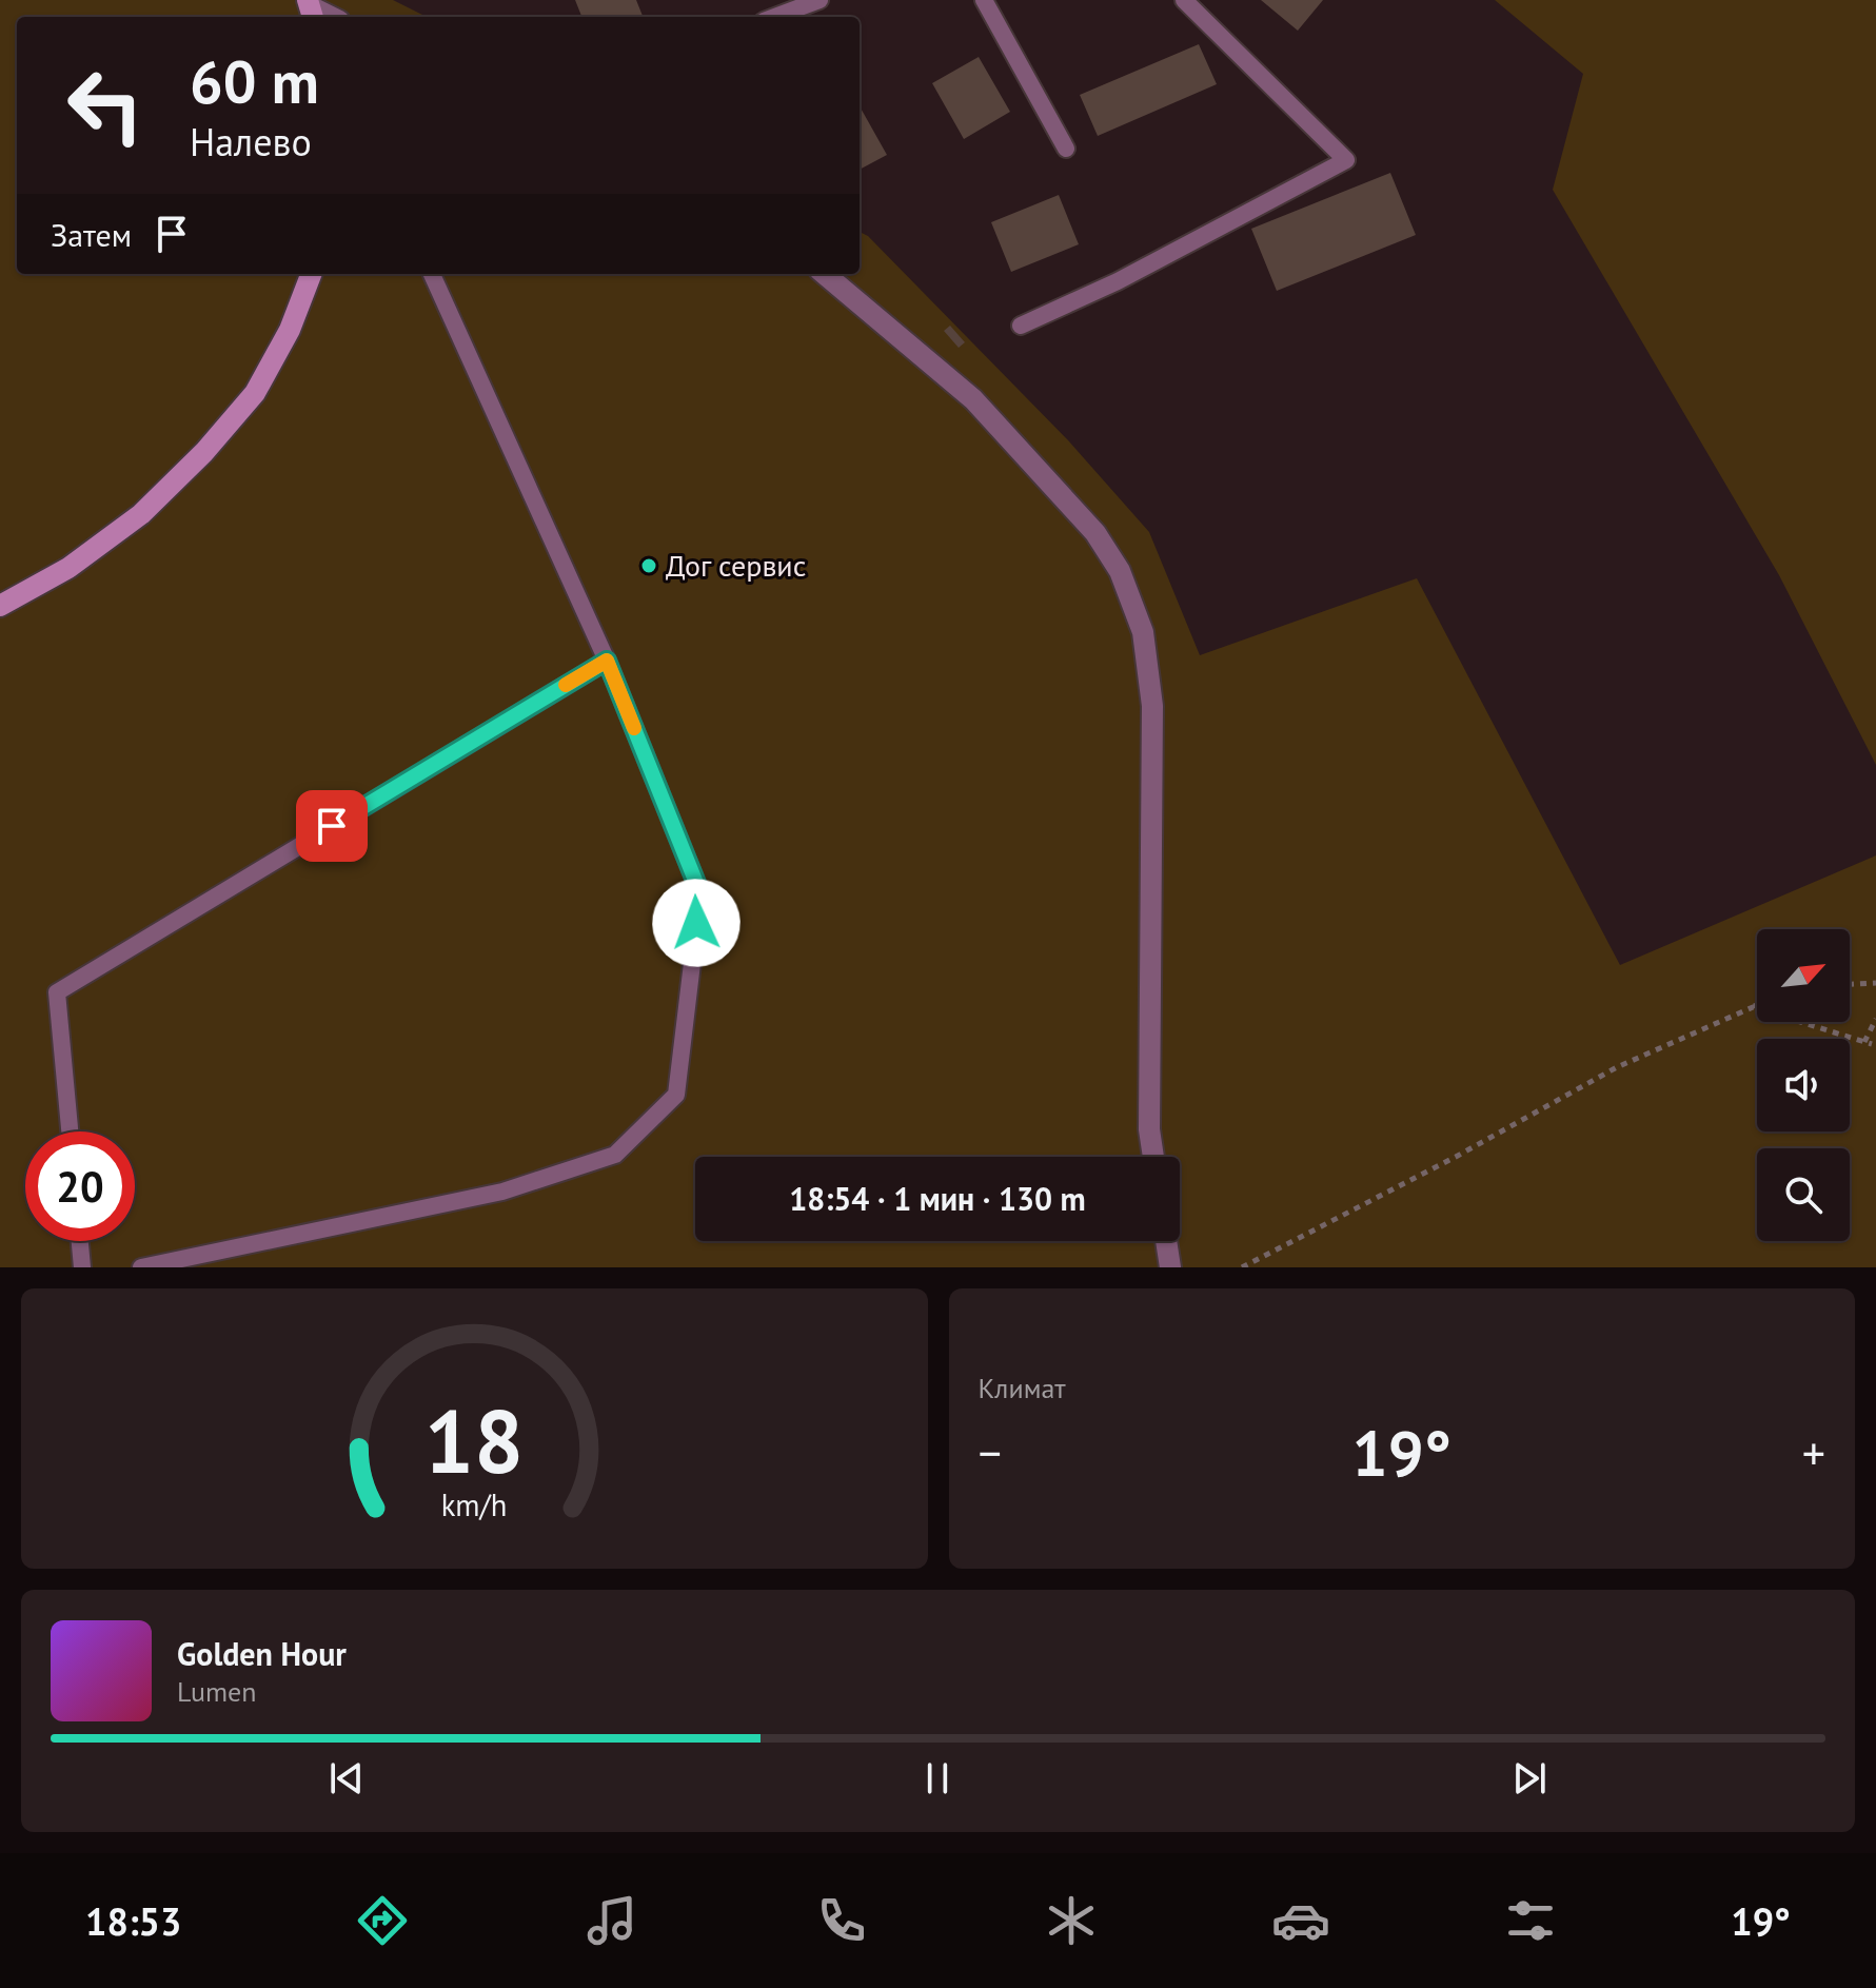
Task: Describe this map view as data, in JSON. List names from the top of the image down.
{
  "places": ["Дог сервис"],
  "north": "top right",
  "page": {
    "turn": ["60 m", "Налево"],
    "then": "Затем",
    "limit": "20",
    "trip": "18:54 · 1 мин · 130 m",
    "tile": "Климат",
    "heat": ["−", "19°", "+"],
    "song": ["Golden Hour", "Lumen"],
    "tabs": ["18:53", "19°"],
    "gauge": ["18", "km/h"]
  }
}
